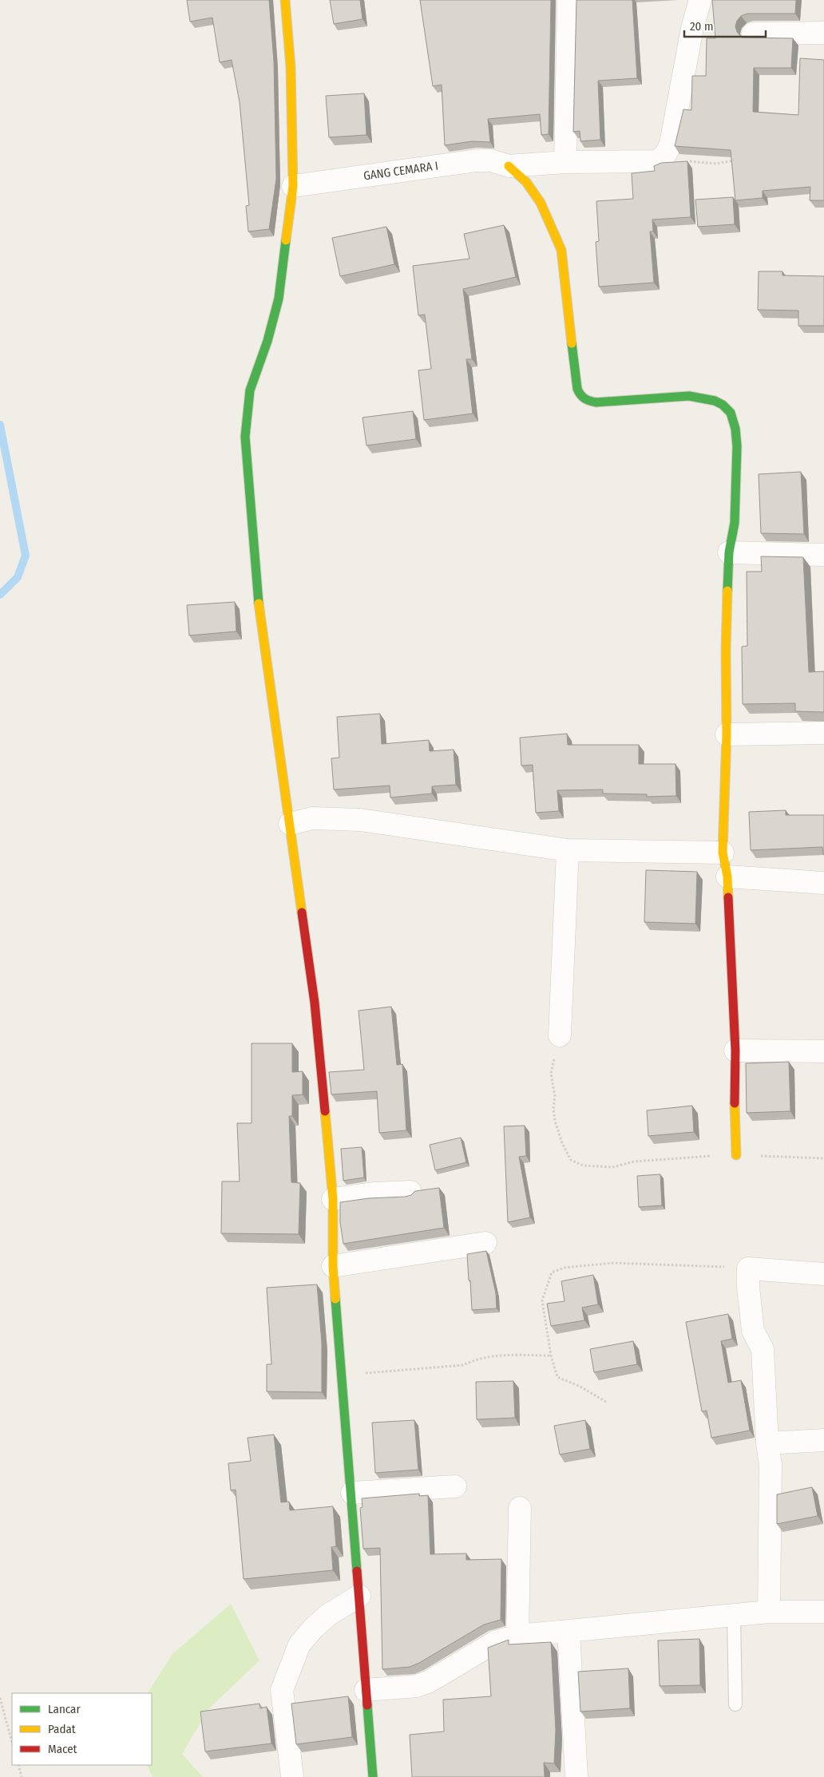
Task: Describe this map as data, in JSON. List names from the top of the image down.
{
  "streets": {
    "street": ["GANG CEMARA I"]
  },
  "legend": ["Lancar", "Padat", "Macet"],
  "scale_bar": "20 m"
}
